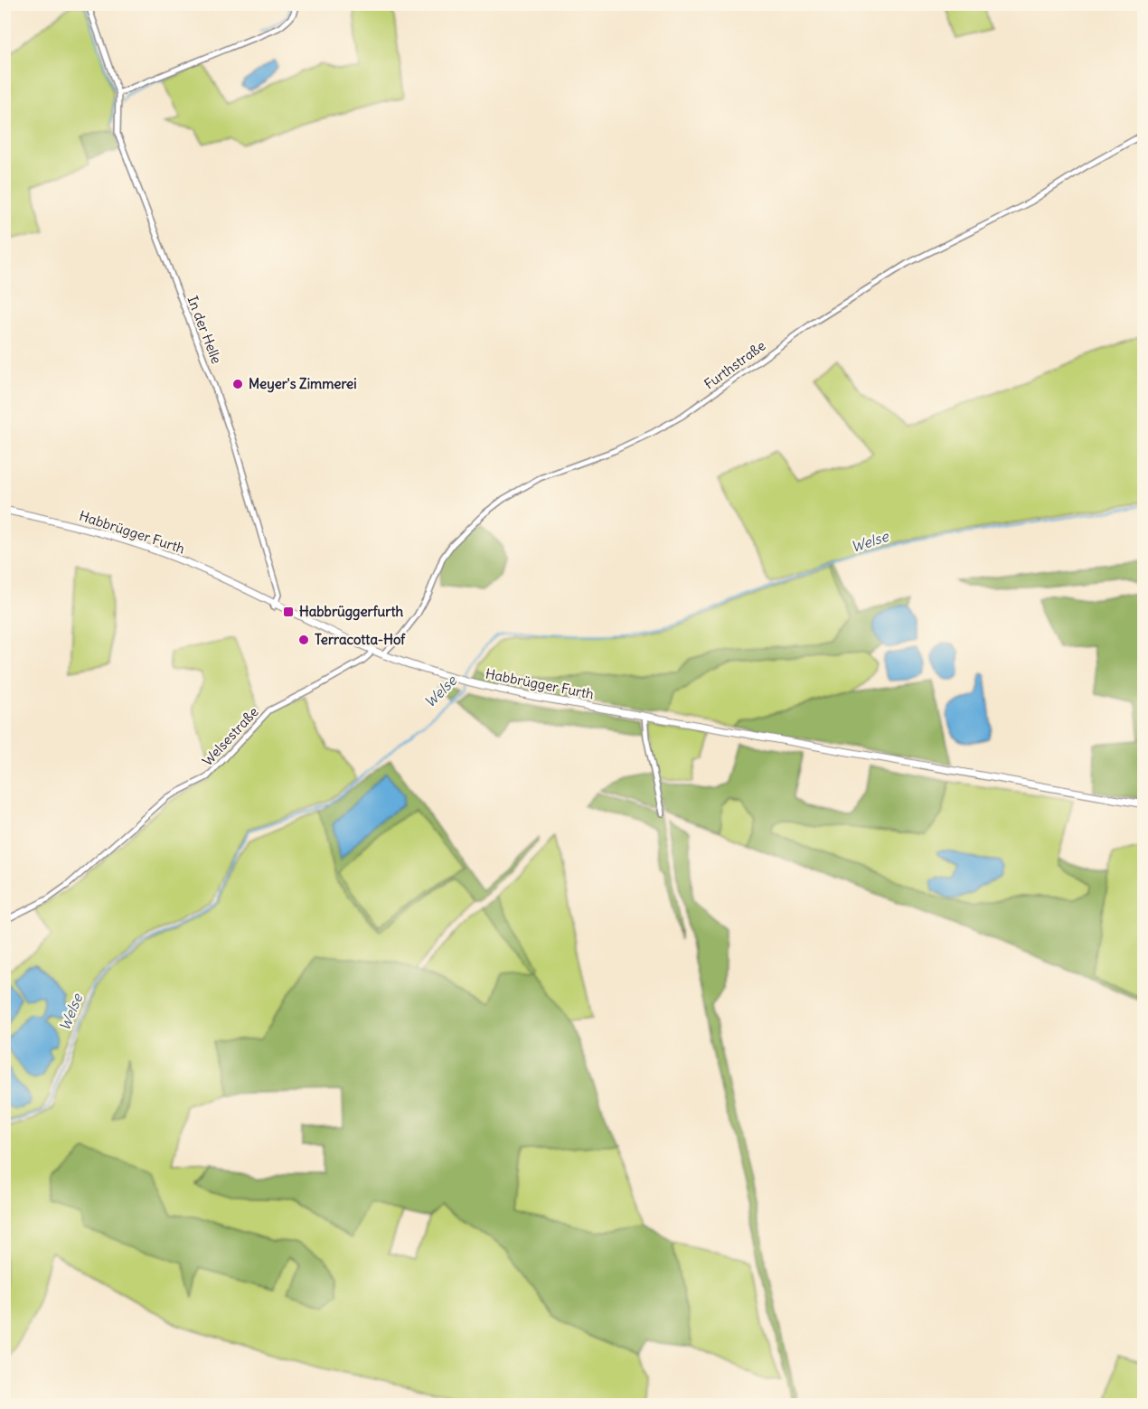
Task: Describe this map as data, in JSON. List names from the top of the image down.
{
  "streets": {
    "street": [
      "In der Helle",
      "Furthstraße",
      "Habbrügger Furth",
      "Welsestraße"
    ]
  },
  "crossings": [
    ["In der Helle", "Habbrügger Furth"],
    ["Furthstraße", "Habbrügger Furth"],
    ["Habbrügger Furth", "Welsestraße"]
  ],
  "water": ["Welse"],
  "places": {
    "other": ["Meyer's Zimmerei", "Terracotta-Hof"],
    "transit": ["Habbrüggerfurth"]
  }
}
